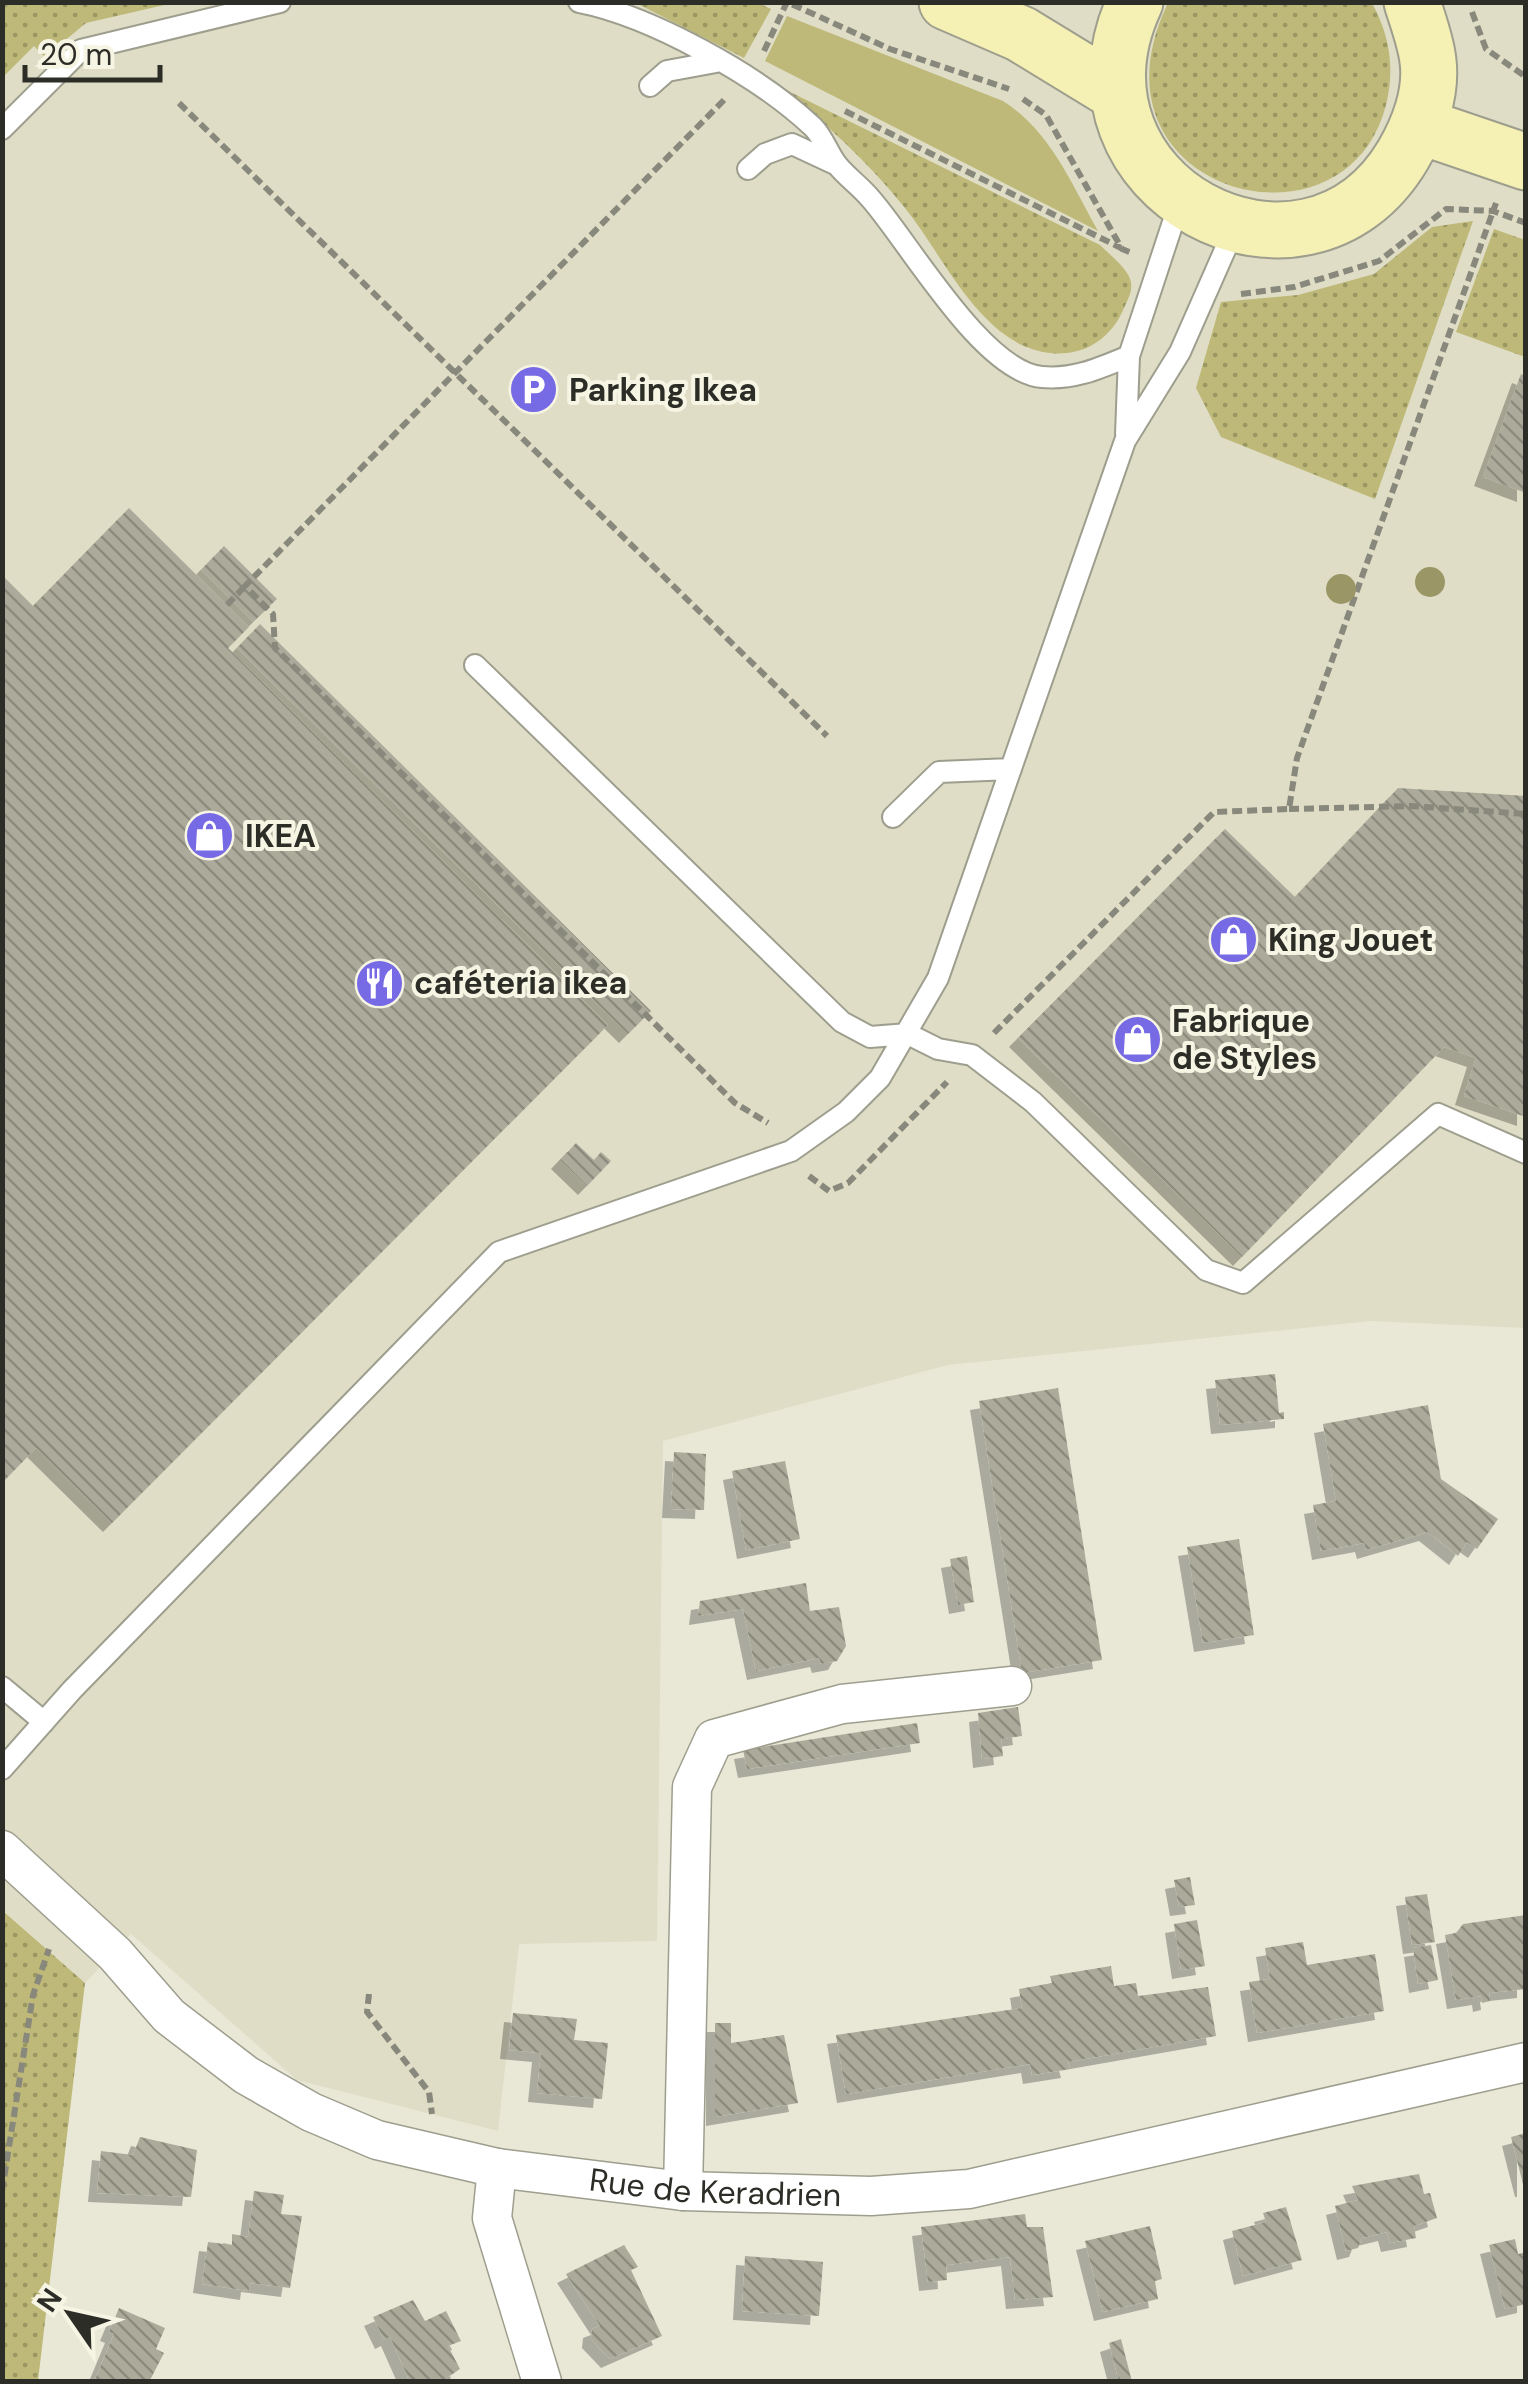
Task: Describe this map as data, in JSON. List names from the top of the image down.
{
  "streets": {
    "street": ["Rue de Keradrien"]
  },
  "places": {
    "parking": ["Parking Ikea"],
    "shop": ["IKEA", "King Jouet", "Fabrique de Styles"],
    "restaurant": ["caféteria ikea"]
  },
  "scale_bar": "20 m",
  "north": "top left"
}
